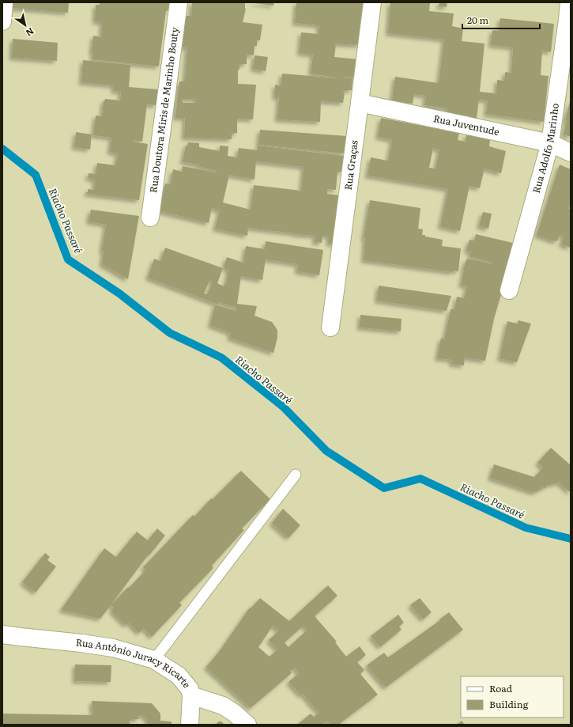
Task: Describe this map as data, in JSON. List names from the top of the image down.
{
  "streets": {
    "street": [
      "Rua Doutora Miris de Marinho Bouty",
      "Rua Juventude",
      "Rua Adolfo Marinho",
      "Rua Graças",
      "Rua Antônio Juracy Ricarte"
    ]
  },
  "crossings": [
    ["Rua Juventude", "Rua Adolfo Marinho"],
    ["Rua Juventude", "Rua Graças"]
  ],
  "water": ["Riacho Passaré"],
  "legend": ["Road", "Building"],
  "scale_bar": "20 m",
  "north": "bottom right"
}
